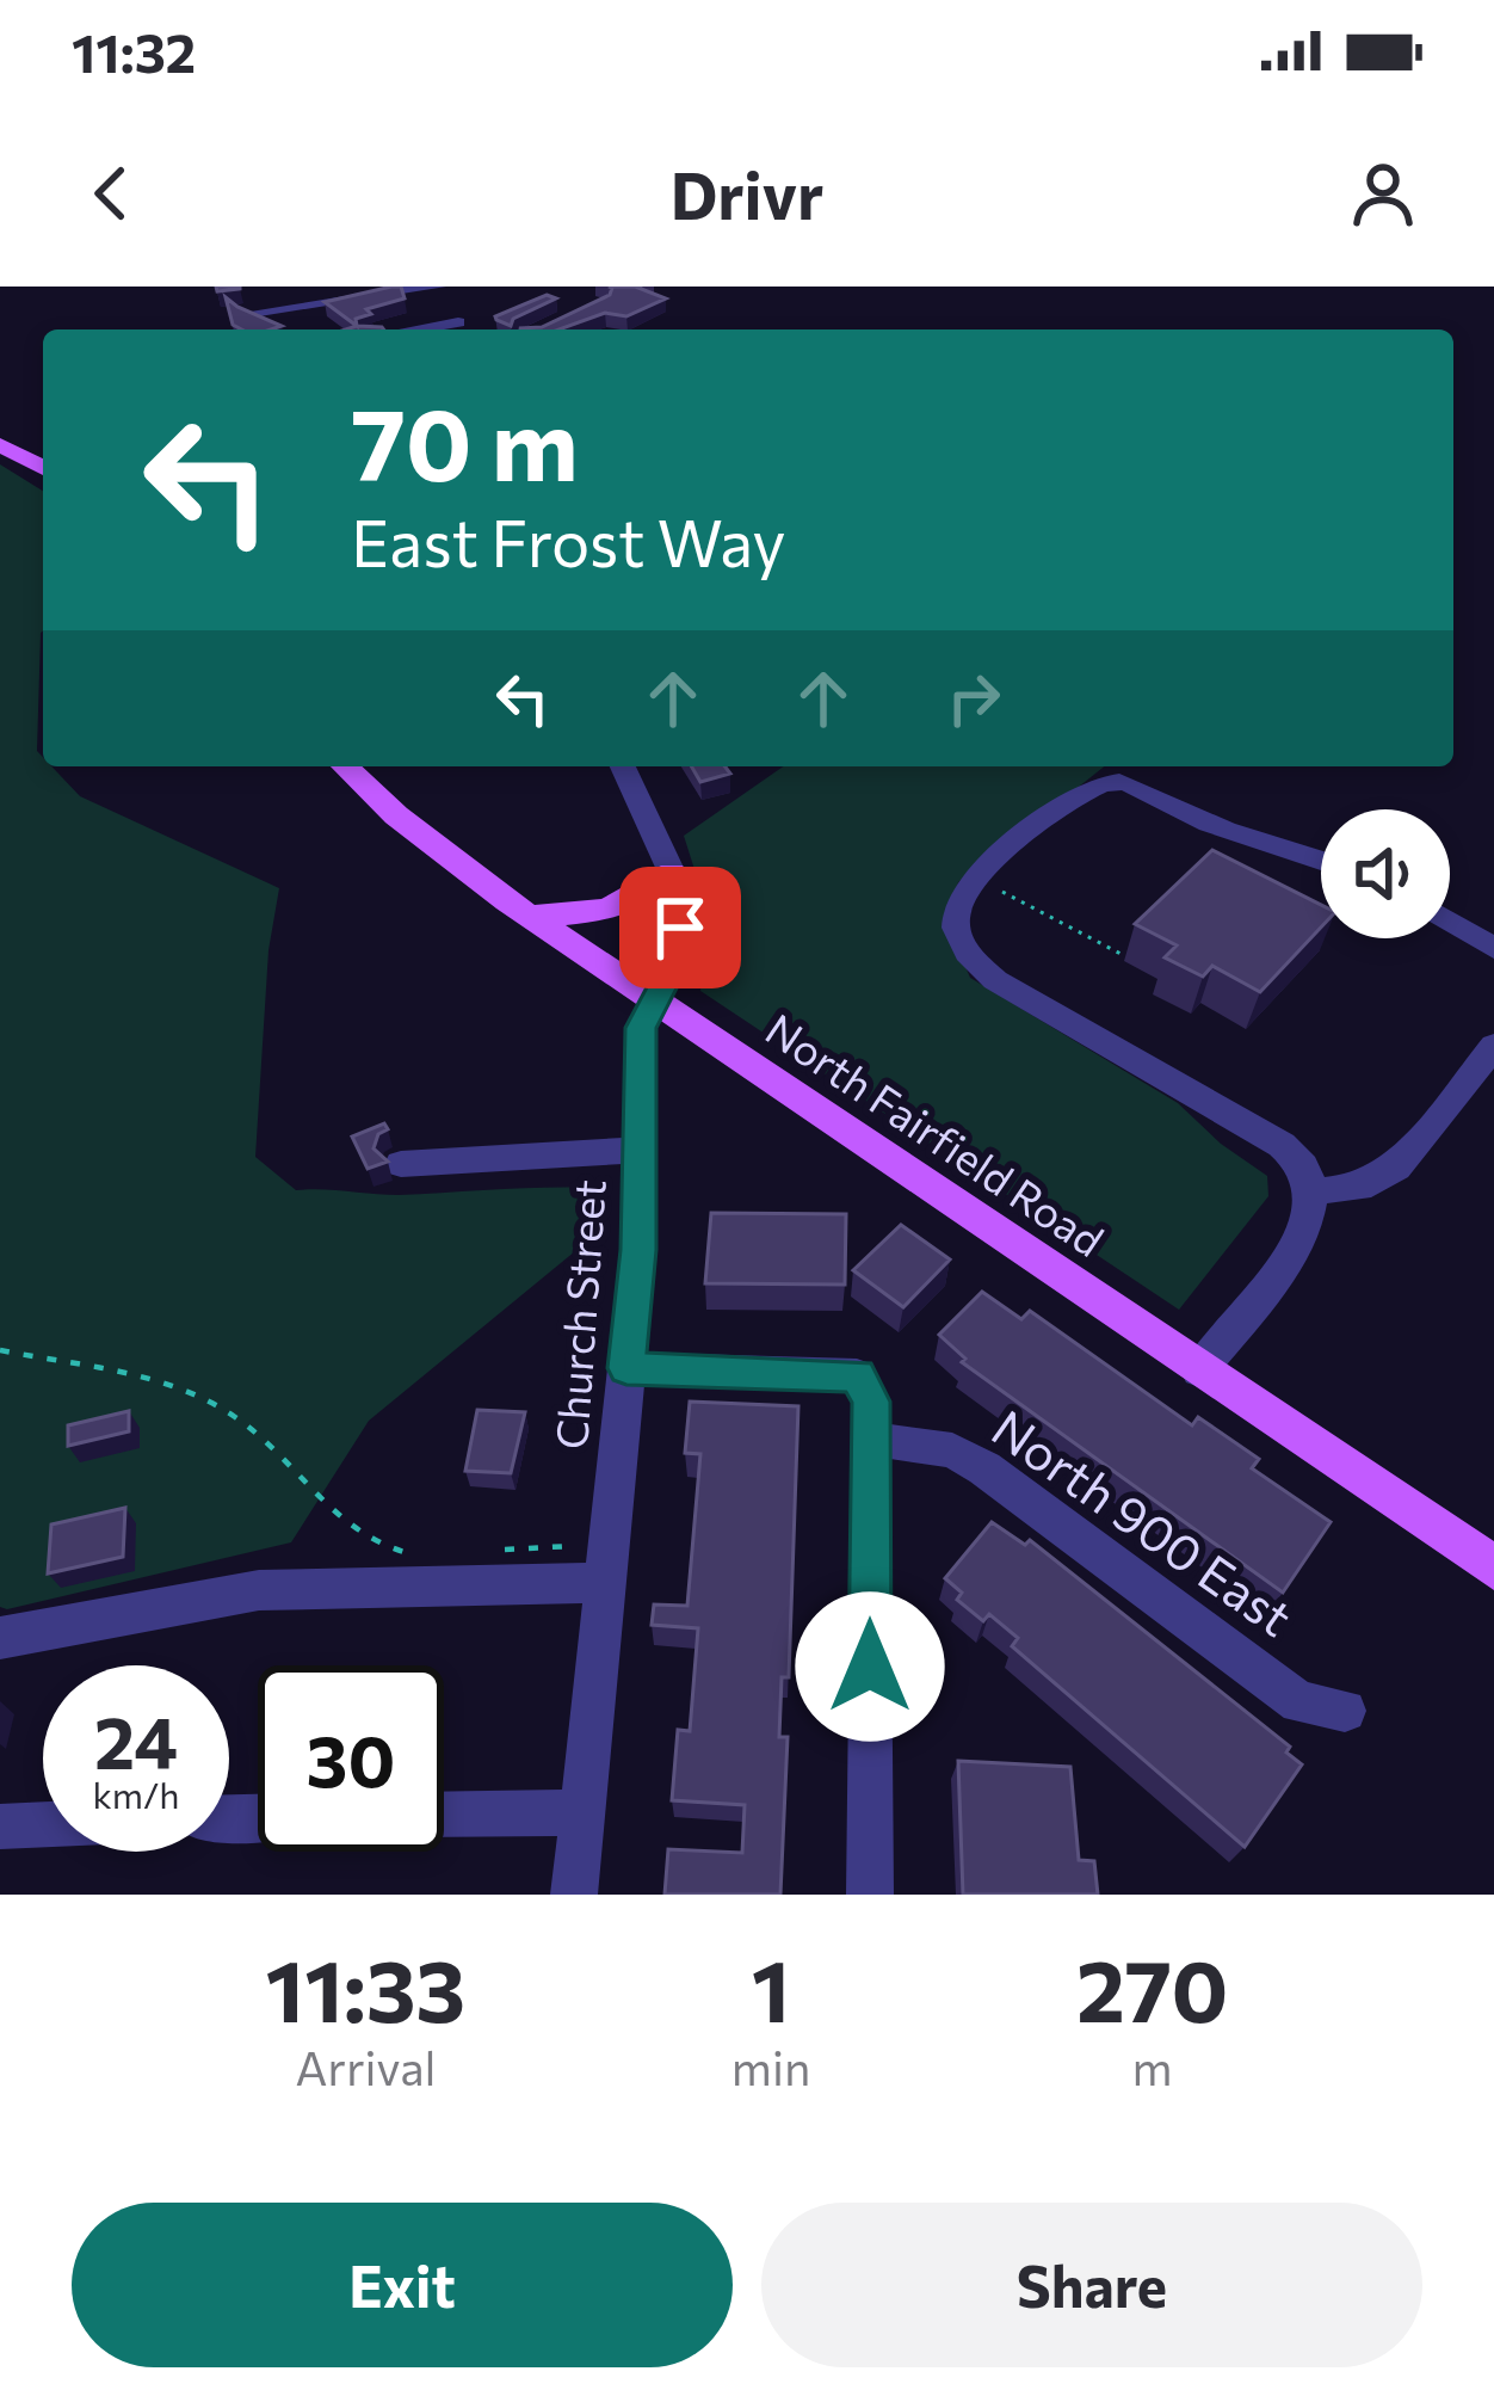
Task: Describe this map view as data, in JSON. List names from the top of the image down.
{
  "streets": {
    "main road": ["North Fairfield Road"],
    "street": ["Church Street", "North 900 East"]
  },
  "crossings": [
    ["North Fairfield Road", "Church Street"]
  ],
  "page": {
    "status": "11:32",
    "header": "Drivr",
    "turn": ["70 m", "East Frost Way"],
    "speed": "24 km/h",
    "limit": "30",
    "eta": [
      "11:33",
      "Arrival",
      "1",
      "min",
      "270",
      "m"
    ],
    "buttons": ["Exit", "Share"]
  }
}
